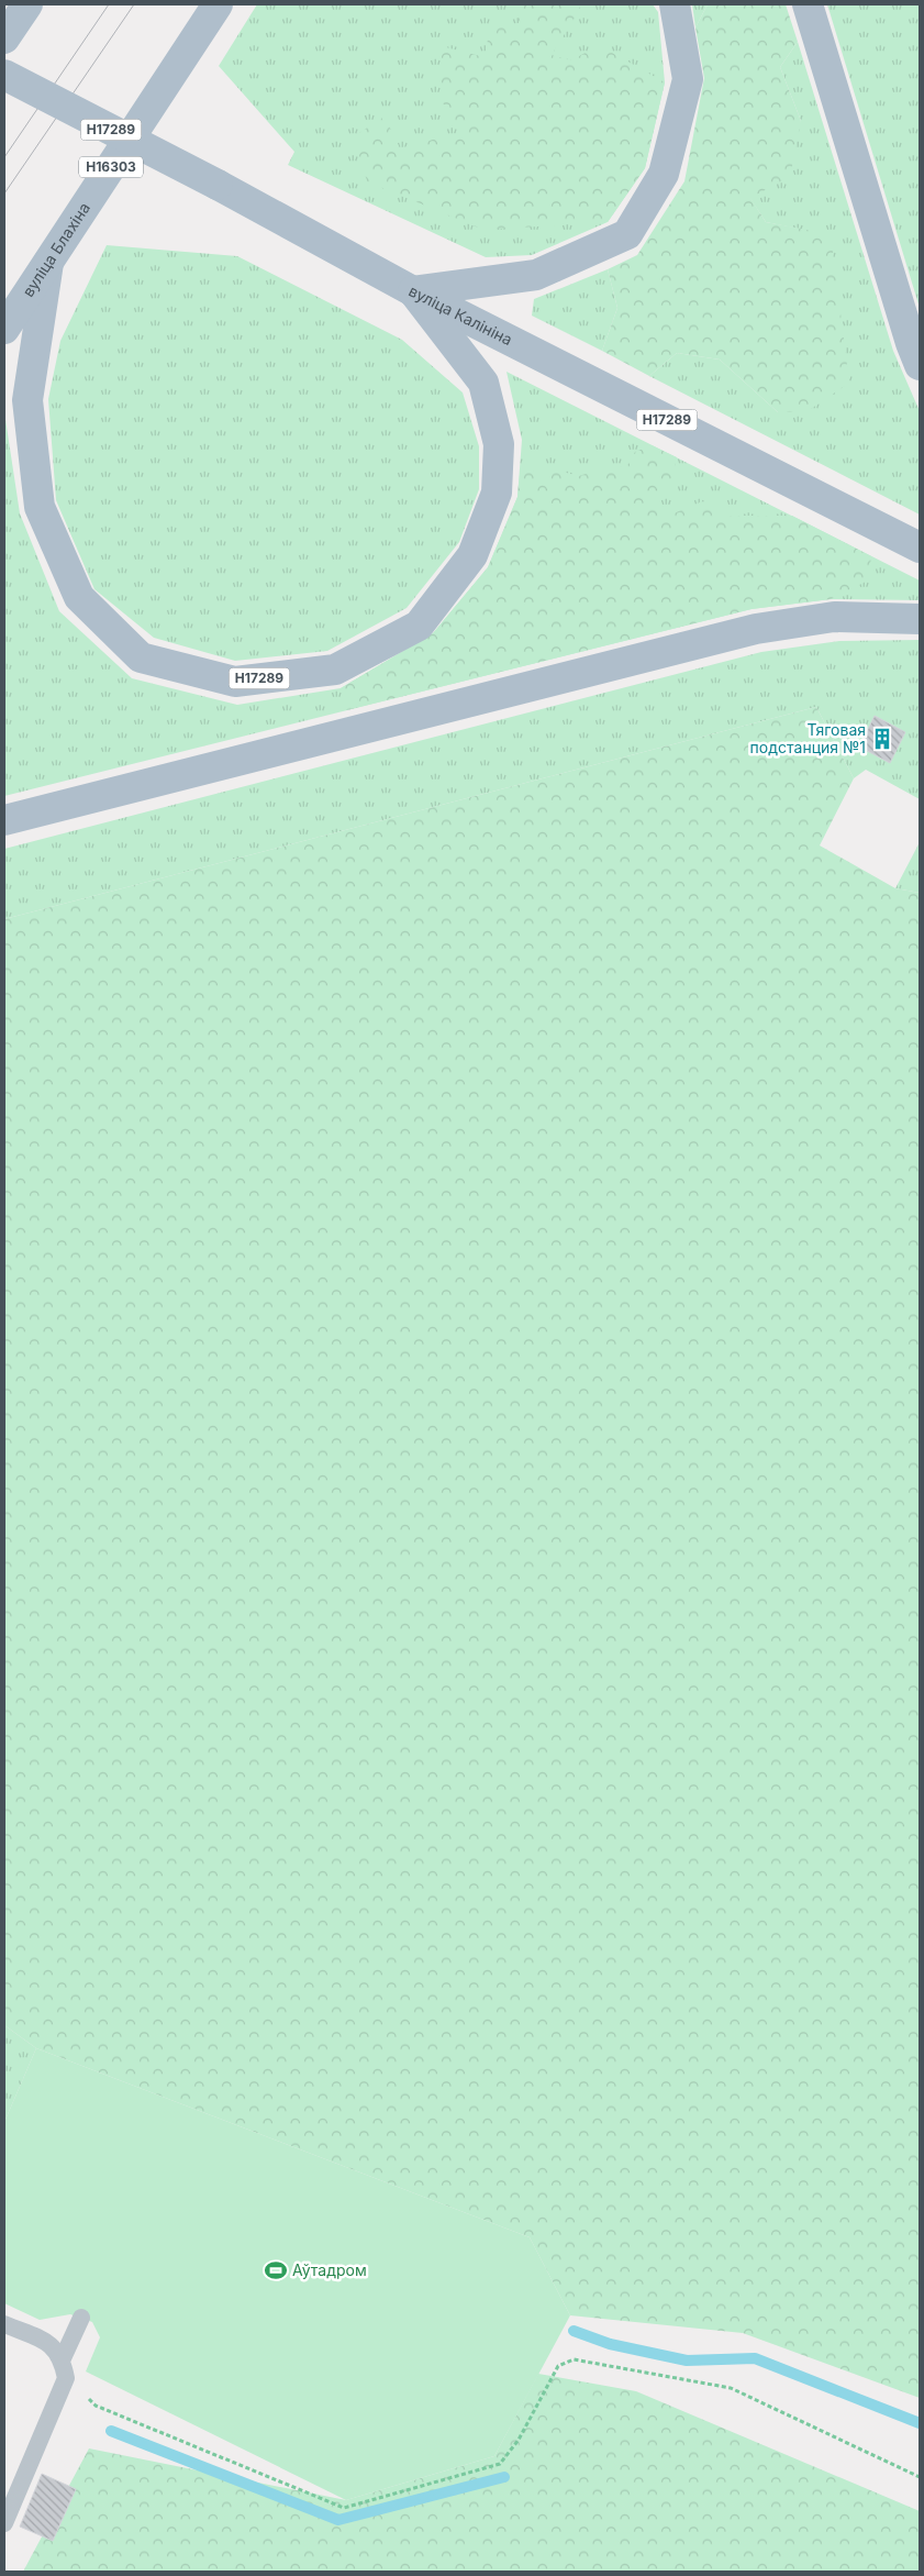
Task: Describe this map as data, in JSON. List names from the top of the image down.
{
  "streets": {
    "main road": [
      "Н17289",
      "Н16303",
      "вуліца Блахіна",
      "вуліца Калініна"
    ]
  },
  "crossings": [
    ["Н17289", "вуліца Блахіна"],
    ["Н17289", "вуліца Калініна"]
  ],
  "places": {
    "building": ["Тяговая подстанция №1"],
    "sports": ["Аўтадром"]
  }
}
